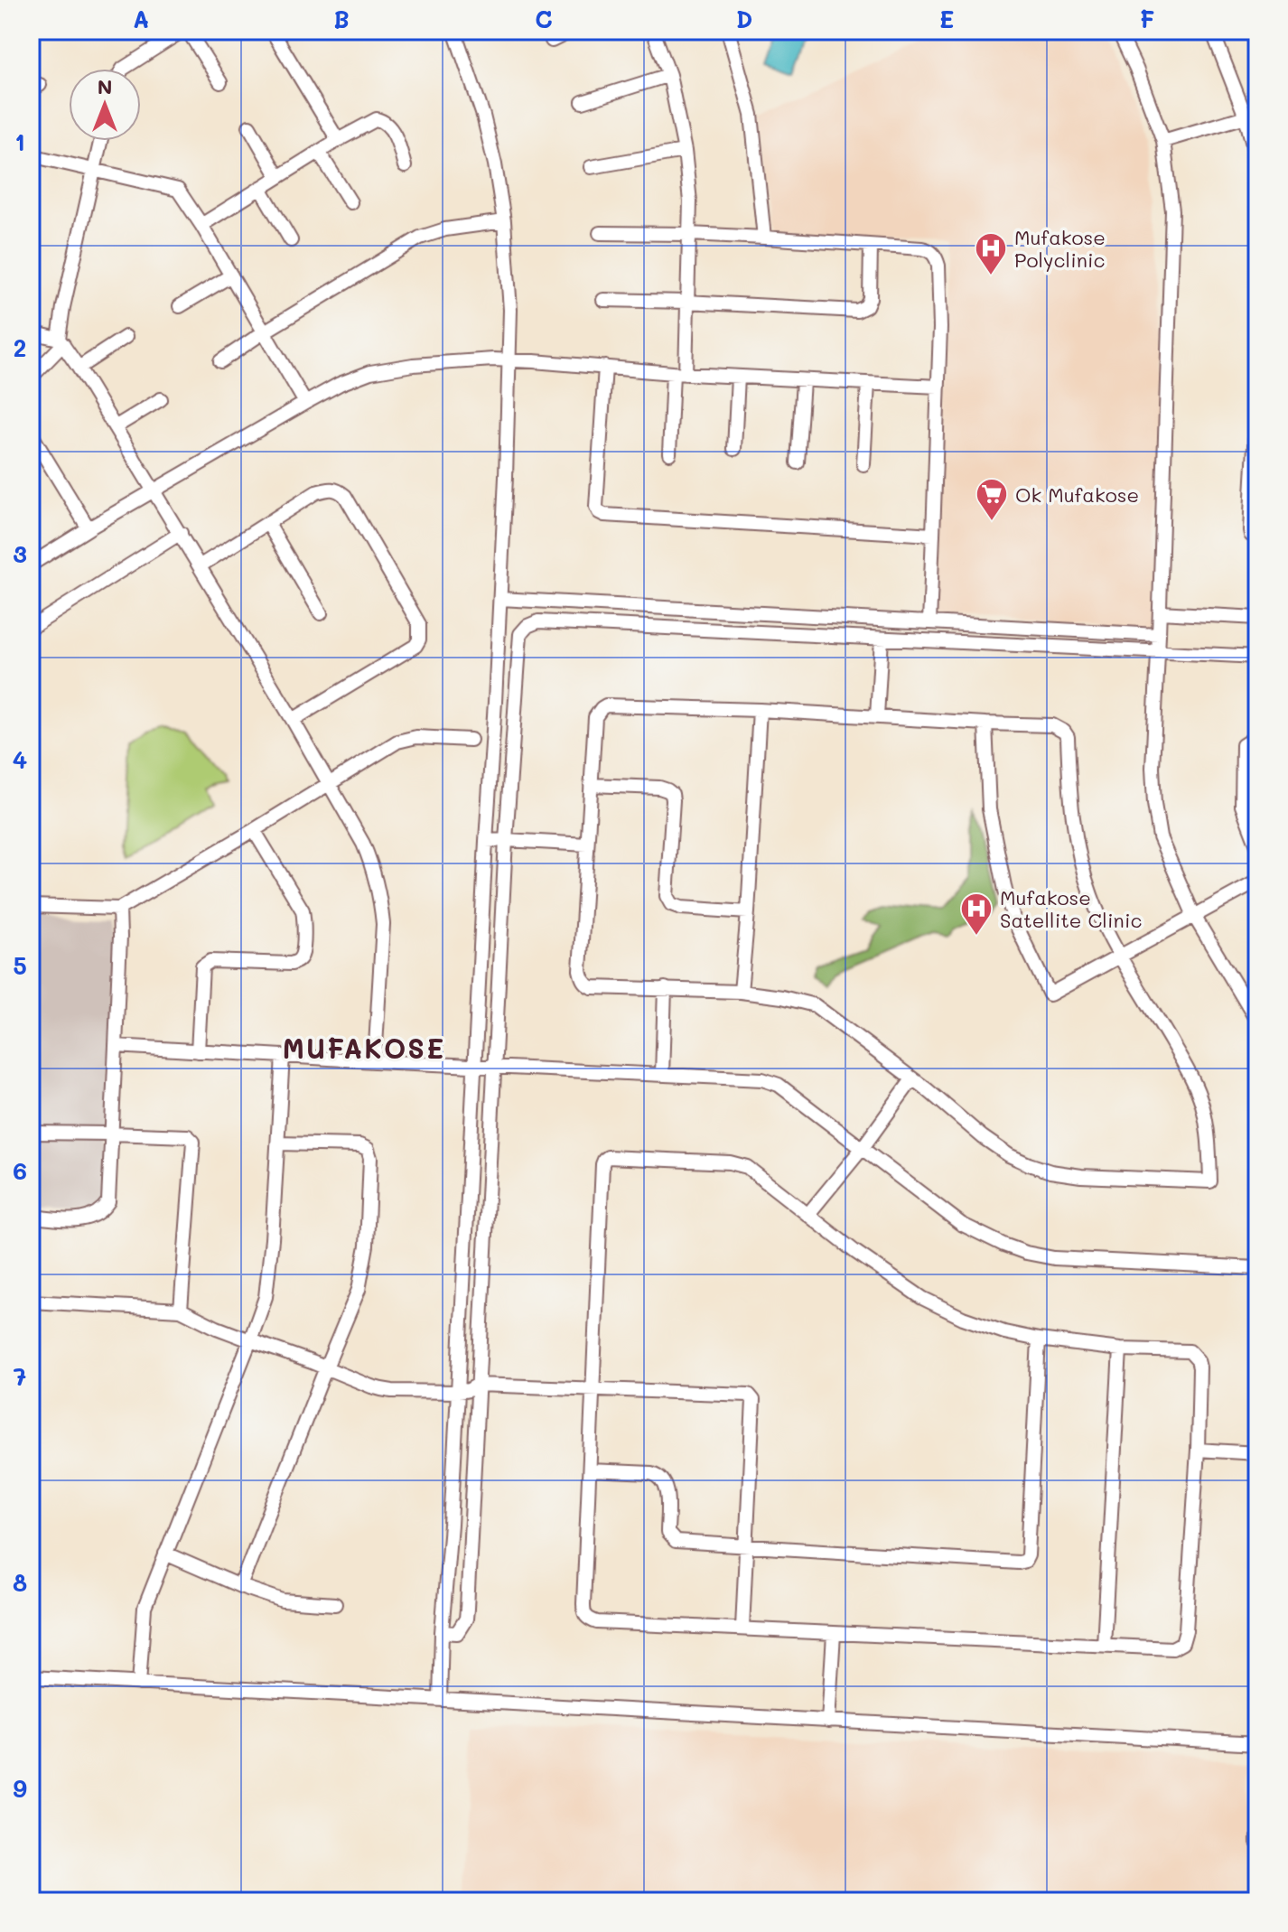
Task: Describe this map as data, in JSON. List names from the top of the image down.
{
  "districts": ["MUFAKOSE"],
  "places": {
    "hospital": ["Mufakose Polyclinic", "Mufakose Satellite Clinic"],
    "supermarket": ["Ok Mufakose"]
  },
  "north": "top",
  "grid": {
    "columns": [
      "A",
      "B",
      "C",
      "D",
      "E",
      "F"
    ],
    "rows": [
      "1",
      "2",
      "3",
      "4",
      "5",
      "6",
      "7",
      "8",
      "9"
    ]
  }
}
